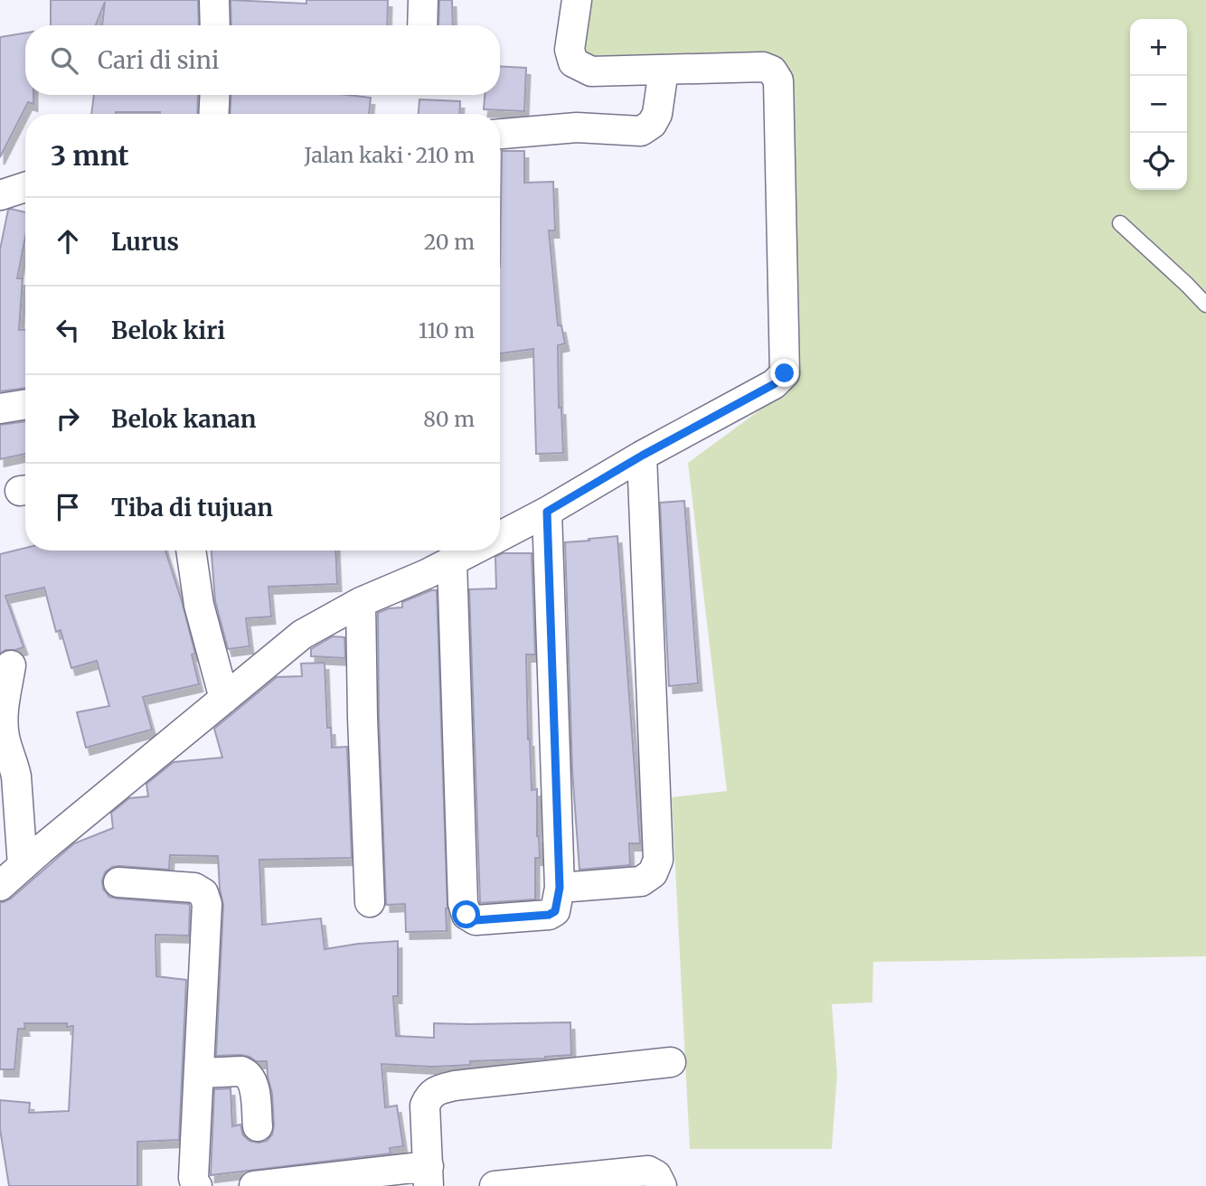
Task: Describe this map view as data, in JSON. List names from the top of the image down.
{
  "page": {
    "map_buttons": ["+", "−"],
    "search": "Cari di sini",
    "heading": ["3 mnt", "Jalan kaki · 210 m"],
    "list": [
      ["Lurus", "20 m"],
      ["Belok kiri", "110 m"],
      ["Belok kanan", "80 m"],
      "Tiba di tujuan"
    ]
  }
}
